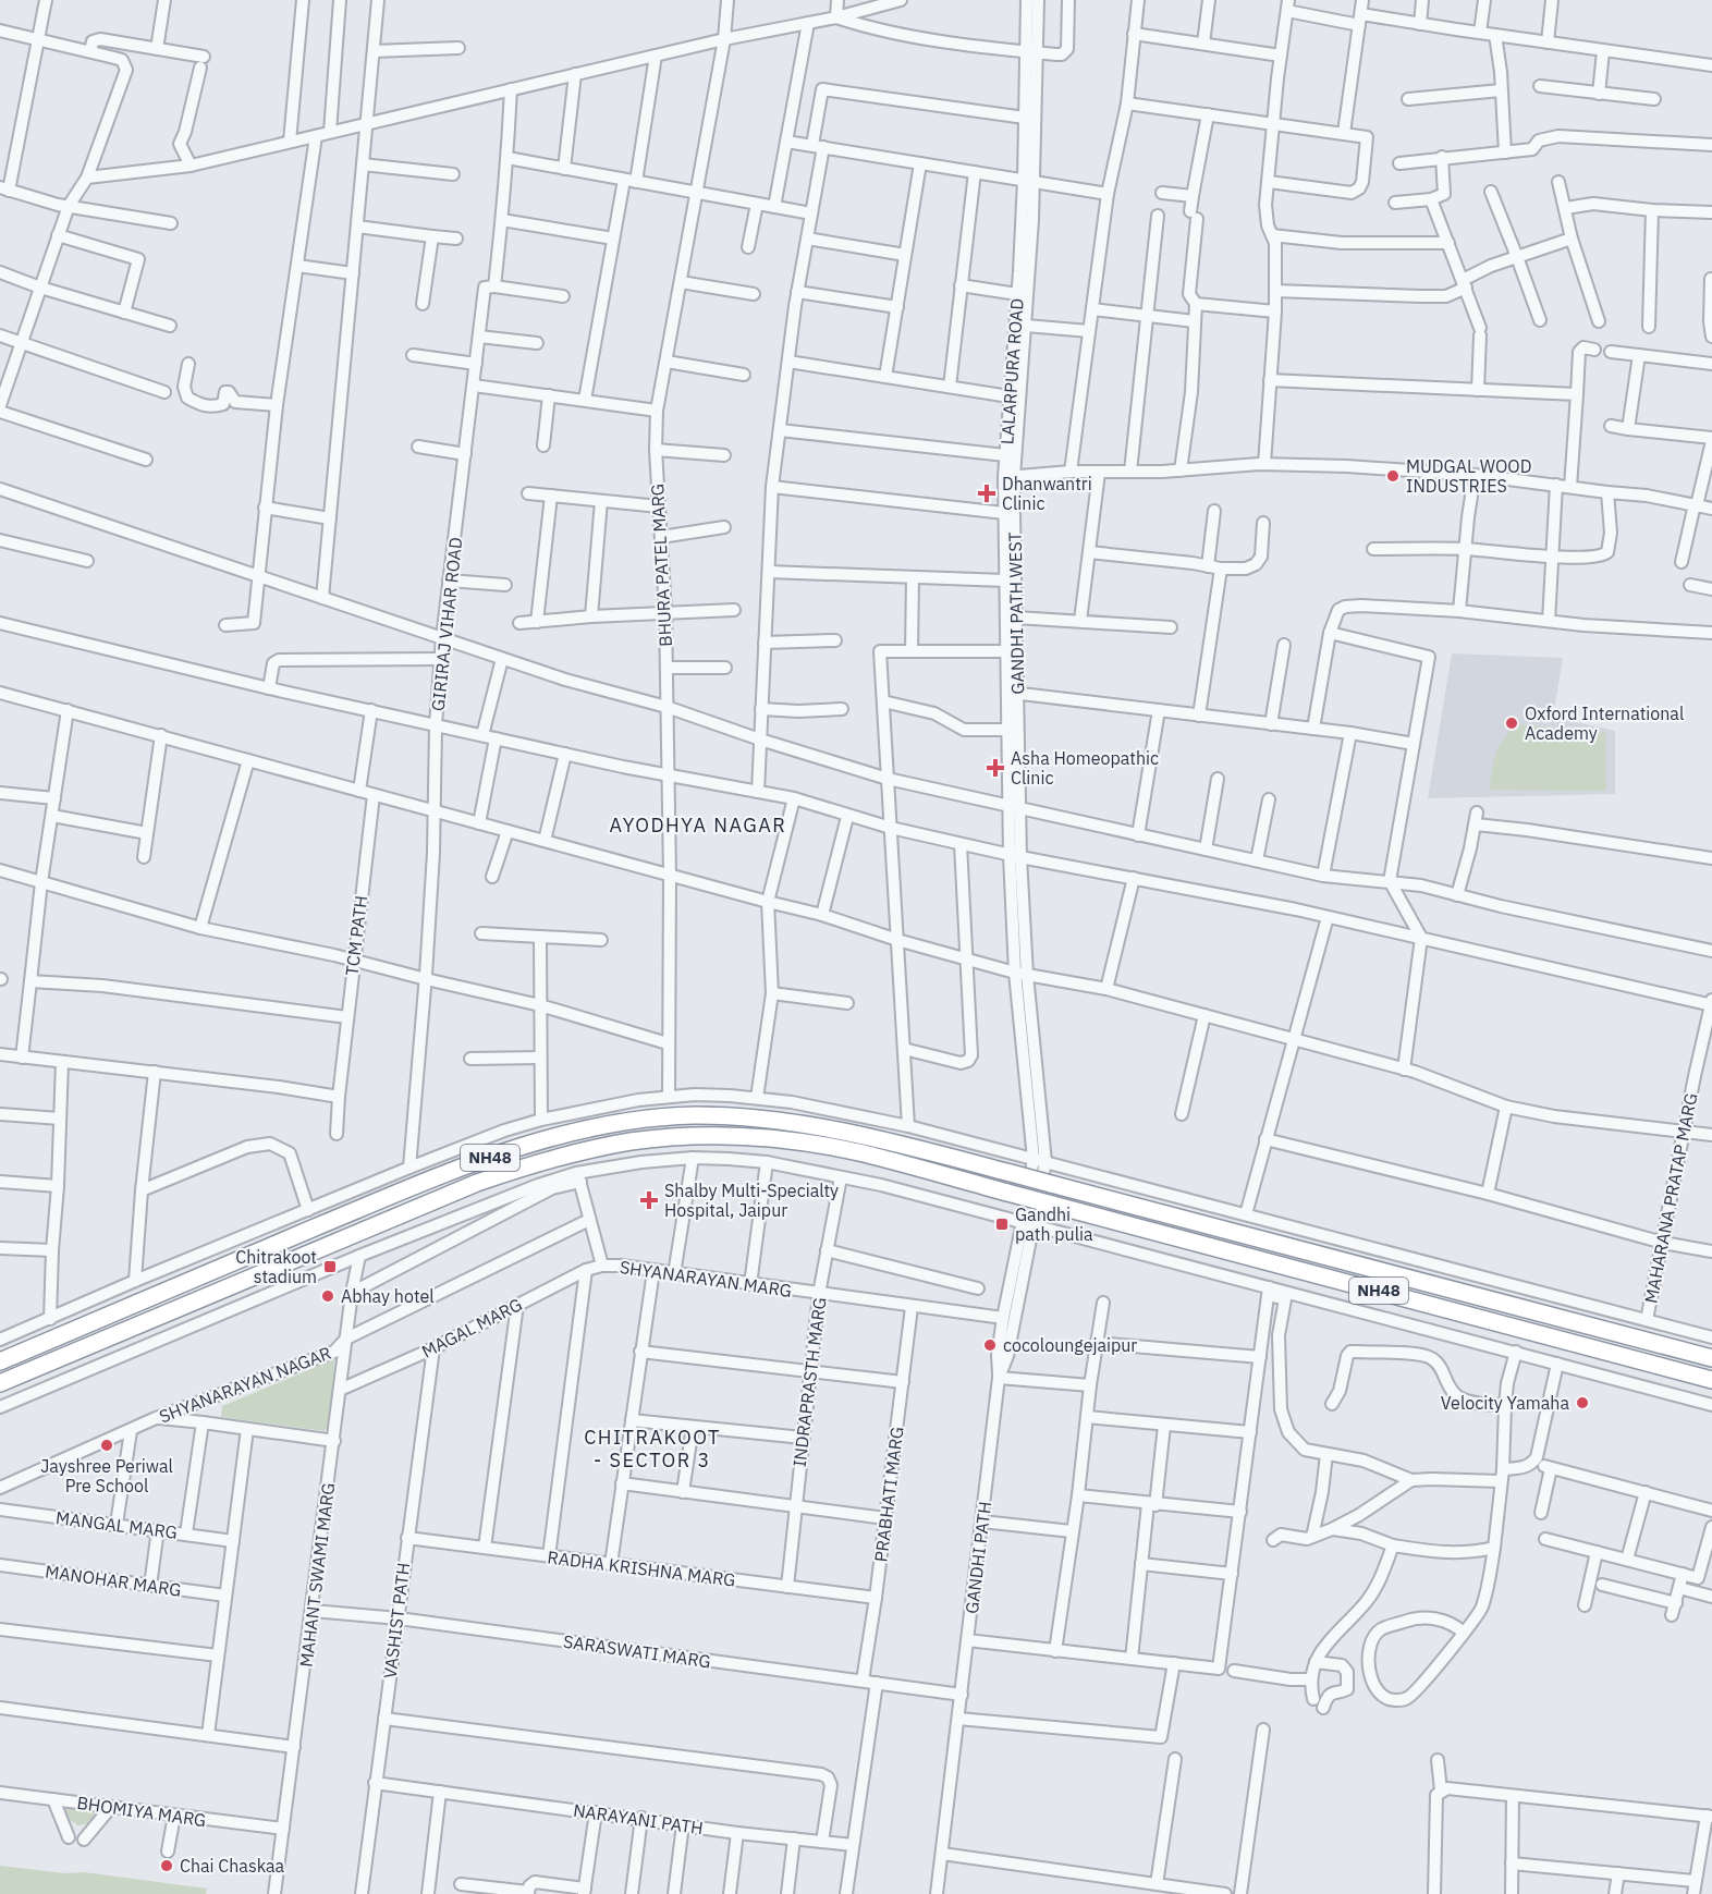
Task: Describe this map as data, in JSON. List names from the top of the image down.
{
  "streets": {
    "highway": ["NH48"],
    "street": [
      "LALARPURA ROAD",
      "BHURA PATEL MARG",
      "GANDHI PATH WEST",
      "GIRIRAJ VIHAR ROAD",
      "TCM PATH",
      "MAHARANA PRATAP MARG",
      "SHYANARAYAN MARG",
      "MAGAL MARG",
      "INDRAPRASTH MARG",
      "SHYANARAYAN NAGAR",
      "PRABHATI MARG",
      "MANGAL MARG",
      "GANDHI PATH",
      "RADHA KRISHNA MARG",
      "MAHANT SWAMI MARG",
      "MANOHAR MARG",
      "VASHIST PATH",
      "SARASWATI MARG",
      "BHOMIYA MARG",
      "NARAYANI PATH"
    ]
  },
  "crossings": [
    ["LALARPURA ROAD", "GANDHI PATH WEST"],
    ["GANDHI PATH WEST", "GANDHI PATH"],
    ["SHYANARAYAN MARG", "MAGAL MARG"],
    ["SHYANARAYAN MARG", "INDRAPRASTH MARG"],
    ["SHYANARAYAN MARG", "PRABHATI MARG"],
    ["MAGAL MARG", "MAHANT SWAMI MARG"],
    ["MAGAL MARG", "VASHIST PATH"],
    ["INDRAPRASTH MARG", "RADHA KRISHNA MARG"],
    ["SHYANARAYAN NAGAR", "MAHANT SWAMI MARG"],
    ["PRABHATI MARG", "RADHA KRISHNA MARG"],
    ["PRABHATI MARG", "SARASWATI MARG"],
    ["GANDHI PATH", "SARASWATI MARG"],
    ["RADHA KRISHNA MARG", "VASHIST PATH"],
    ["MAHANT SWAMI MARG", "SARASWATI MARG"],
    ["MAHANT SWAMI MARG", "BHOMIYA MARG"],
    ["VASHIST PATH", "SARASWATI MARG"],
    ["VASHIST PATH", "NARAYANI PATH"]
  ],
  "districts": ["AYODHYA NAGAR", "CHITRAKOOT - SECTOR 3"],
  "places": {
    "other": [
      "MUDGAL WOOD INDUSTRIES",
      "Oxford International Academy",
      "Abhay hotel",
      "cocoloungejaipur",
      "Velocity Yamaha",
      "Jayshree Periwal Pre School",
      "Chai Chaskaa"
    ],
    "health": ["Dhanwantri Clinic", "Asha Homeopathic Clinic", "Shalby Multi-Specialty Hospital, Jaipur"],
    "transit": ["Gandhi path pulia", "Chitrakoot stadium"]
  }
}
